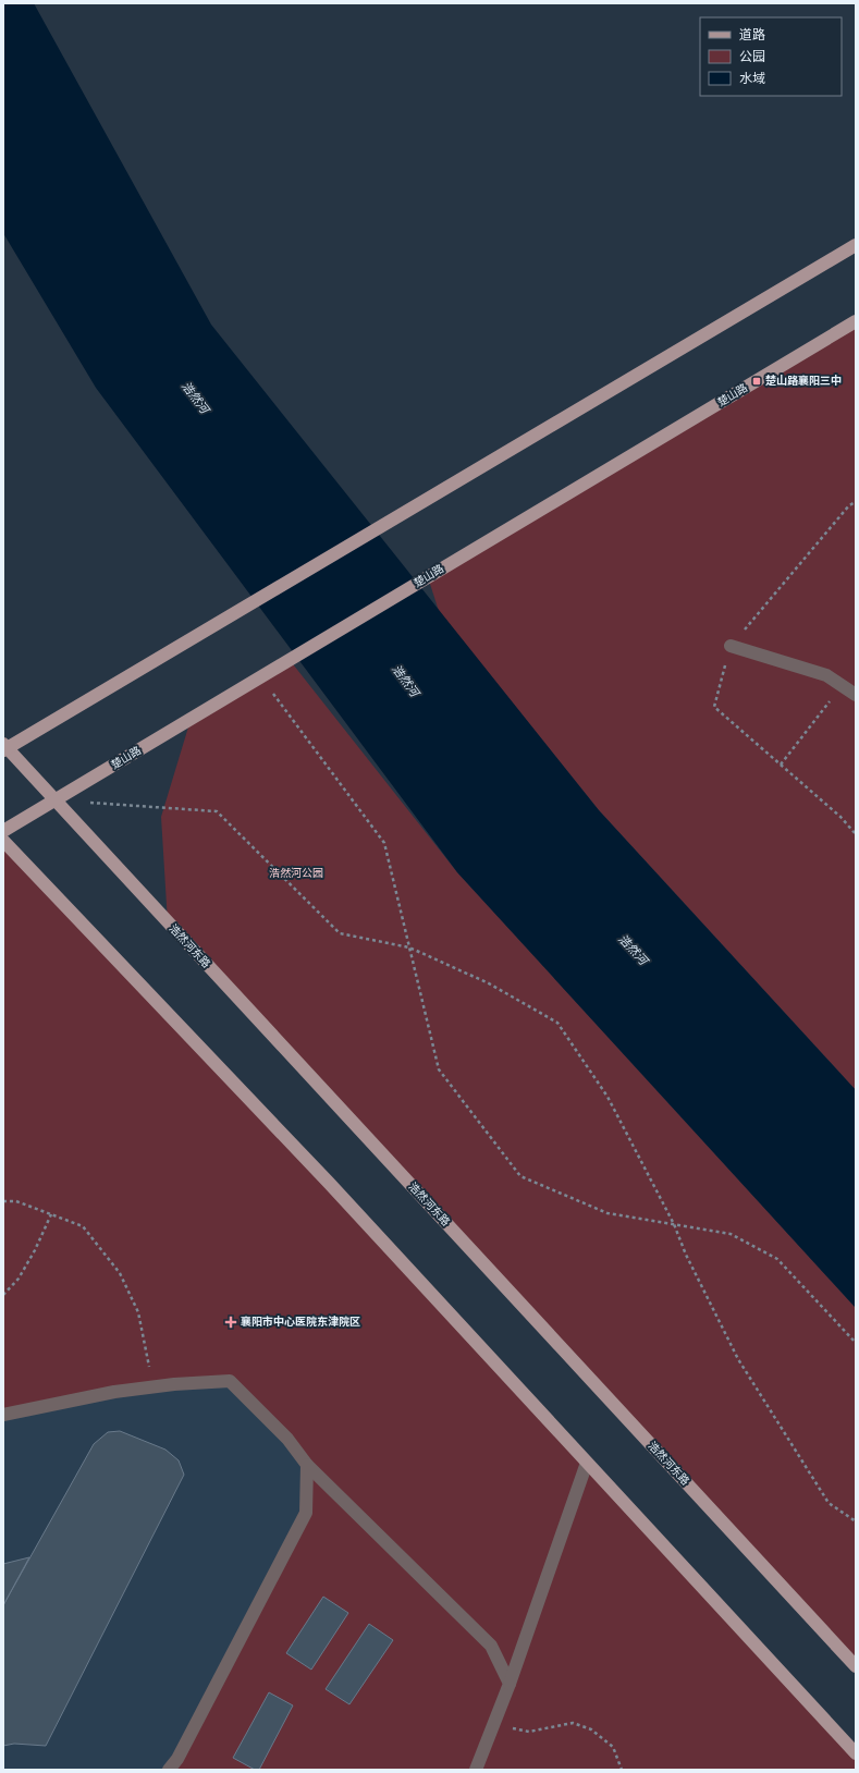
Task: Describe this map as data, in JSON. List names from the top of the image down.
{
  "streets": {
    "main road": ["楚山路", "浩然河东路"]
  },
  "crossings": [
    ["楚山路", "浩然河东路"]
  ],
  "water": ["浩然河"],
  "parks": ["浩然河公园"],
  "places": {
    "transit": ["楚山路襄阳三中"],
    "health": ["襄阳市中心医院东津院区"]
  },
  "legend": ["道路", "公园", "水域"]
}
